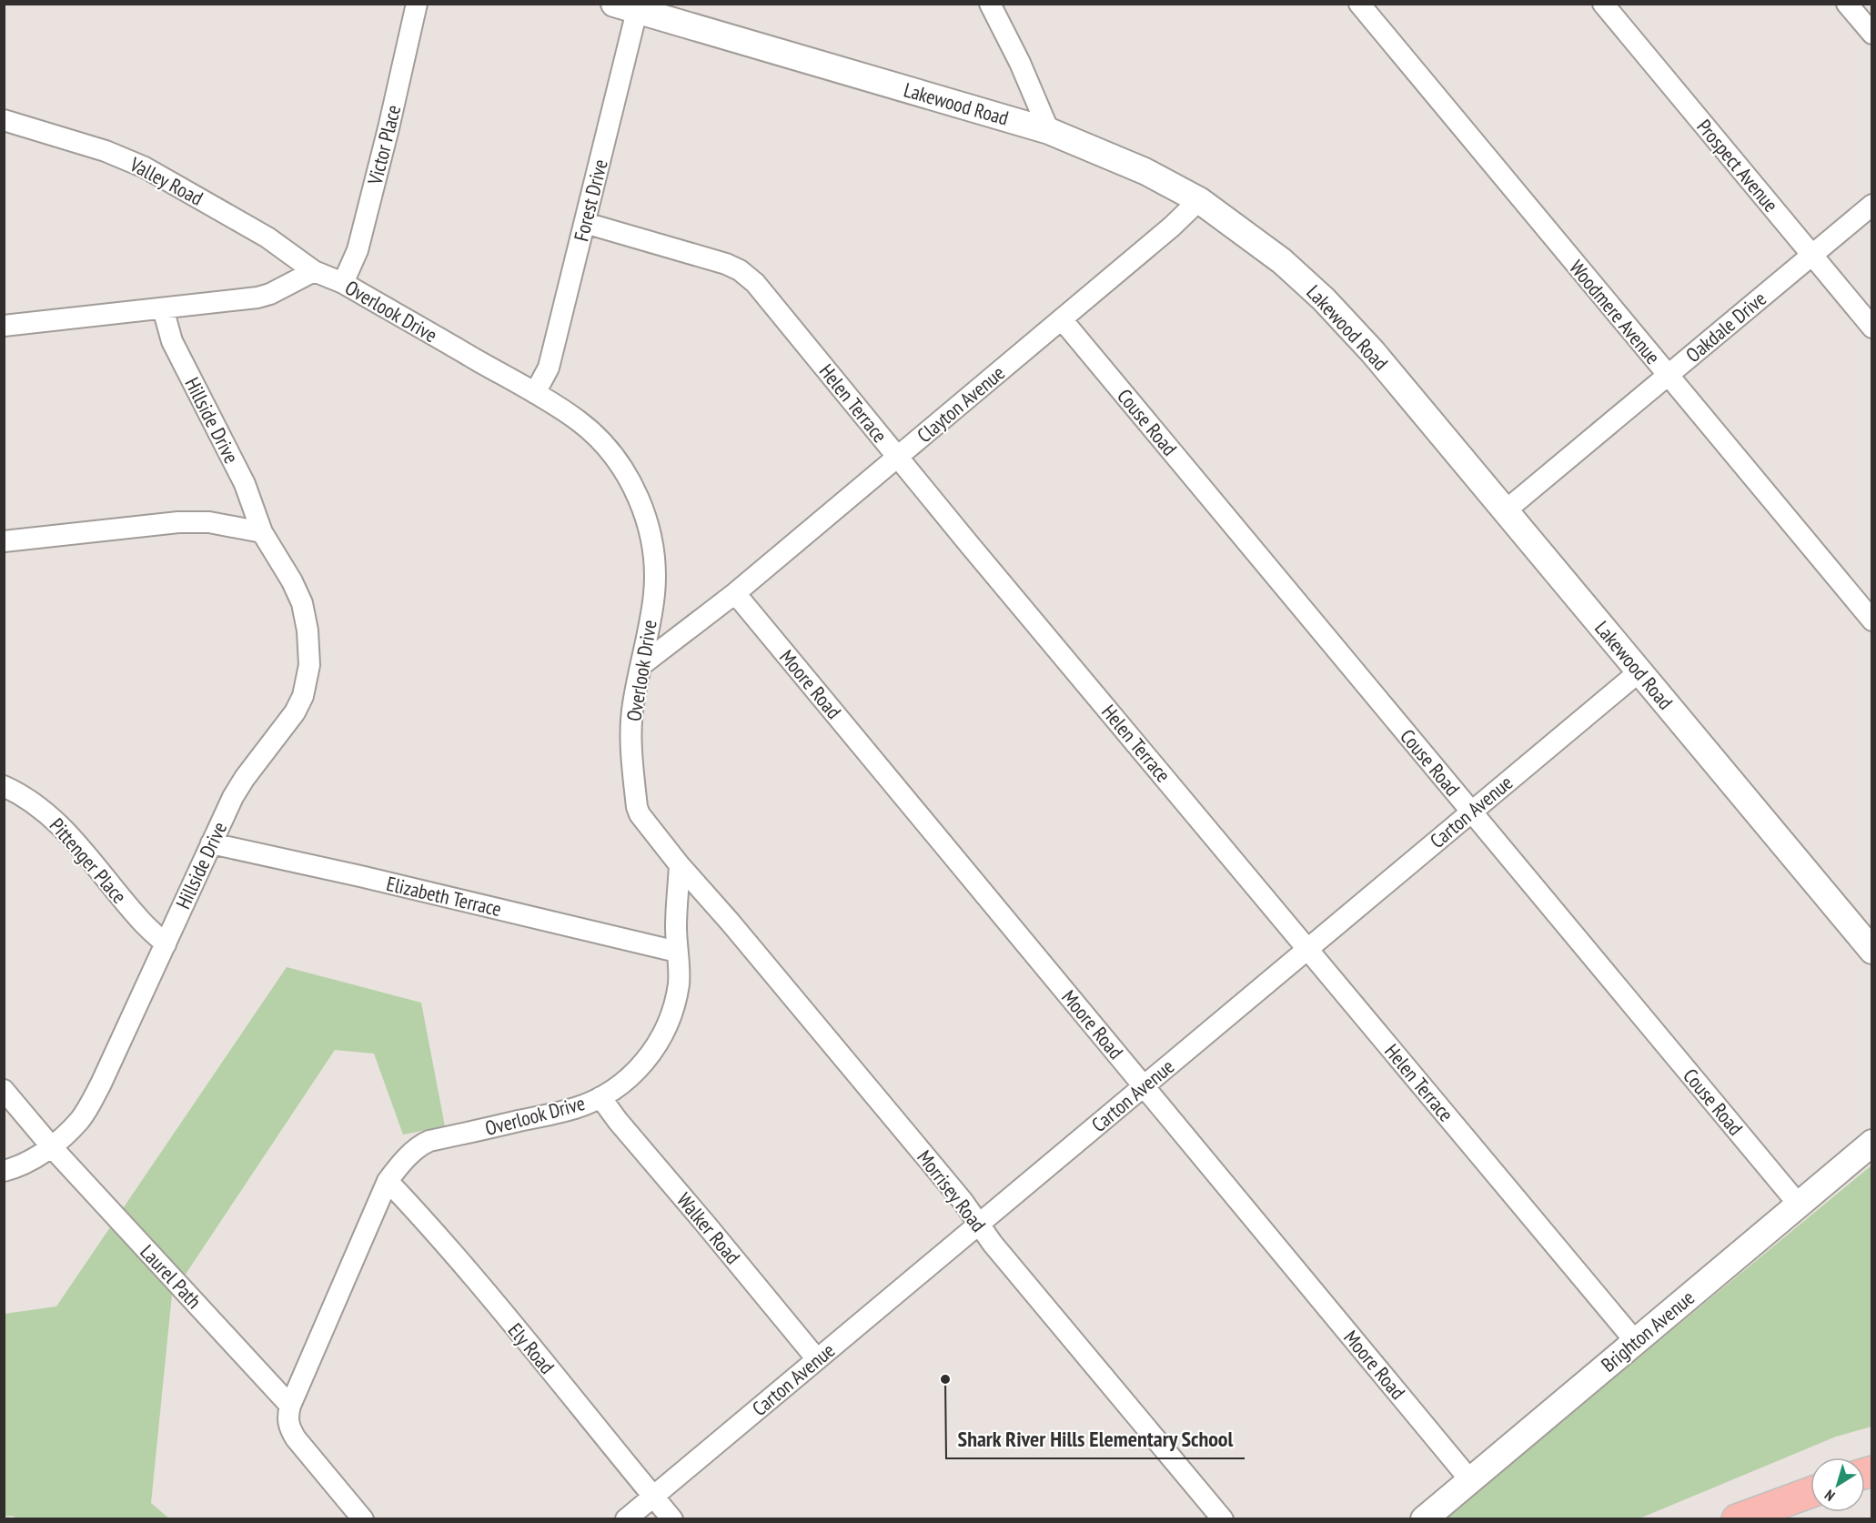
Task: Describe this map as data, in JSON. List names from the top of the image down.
{
  "streets": {
    "street": [
      "Lakewood Road",
      "Victor Place",
      "Prospect Avenue",
      "Valley Road",
      "Forest Drive",
      "Overlook Drive",
      "Woodmere Avenue",
      "Oakdale Drive",
      "Helen Terrace",
      "Clayton Avenue",
      "Hillside Drive",
      "Couse Road",
      "Moore Road",
      "Carton Avenue",
      "Pittenger Place",
      "Elizabeth Terrace",
      "Morrisey Road",
      "Walker Road",
      "Laurel Path",
      "Brighton Avenue",
      "Ely Road"
    ]
  },
  "crossings": [
    ["Lakewood Road", "Forest Drive"],
    ["Lakewood Road", "Oakdale Drive"],
    ["Lakewood Road", "Clayton Avenue"],
    ["Lakewood Road", "Carton Avenue"],
    ["Victor Place", "Overlook Drive"],
    ["Prospect Avenue", "Oakdale Drive"],
    ["Valley Road", "Overlook Drive"],
    ["Forest Drive", "Overlook Drive"],
    ["Forest Drive", "Helen Terrace"],
    ["Overlook Drive", "Clayton Avenue"],
    ["Overlook Drive", "Elizabeth Terrace"],
    ["Overlook Drive", "Morrisey Road"],
    ["Overlook Drive", "Walker Road"],
    ["Overlook Drive", "Laurel Path"],
    ["Overlook Drive", "Ely Road"],
    ["Woodmere Avenue", "Oakdale Drive"],
    ["Helen Terrace", "Clayton Avenue"],
    ["Helen Terrace", "Carton Avenue"],
    ["Helen Terrace", "Brighton Avenue"],
    ["Clayton Avenue", "Couse Road"],
    ["Clayton Avenue", "Moore Road"],
    ["Hillside Drive", "Pittenger Place"],
    ["Hillside Drive", "Elizabeth Terrace"],
    ["Hillside Drive", "Laurel Path"],
    ["Couse Road", "Carton Avenue"],
    ["Couse Road", "Brighton Avenue"],
    ["Moore Road", "Carton Avenue"],
    ["Moore Road", "Brighton Avenue"],
    ["Carton Avenue", "Morrisey Road"],
    ["Carton Avenue", "Walker Road"],
    ["Carton Avenue", "Ely Road"]
  ],
  "places": ["Shark River Hills Elementary School"],
  "north": "bottom left"
}
